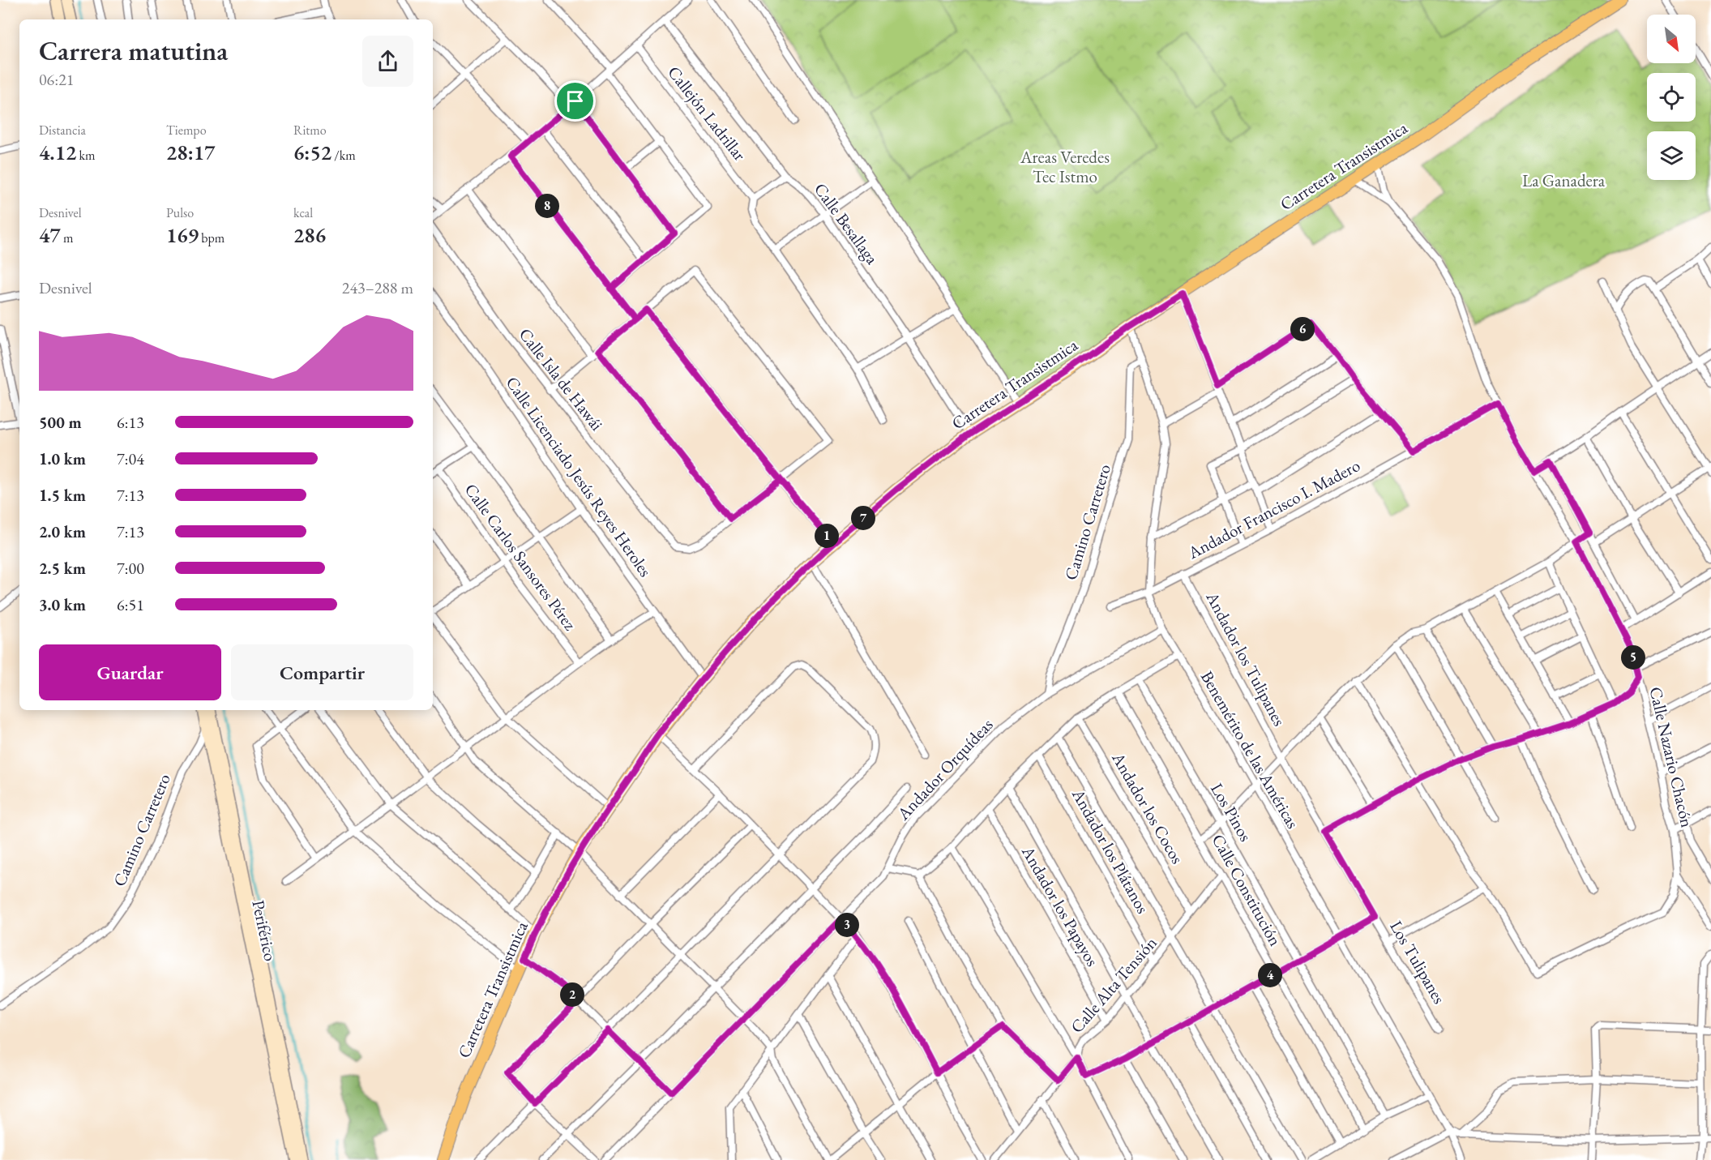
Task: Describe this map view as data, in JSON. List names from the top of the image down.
{
  "streets": {
    "main road": ["Carretera Transistmica", "Periférico"],
    "street": [
      "Callejón Ladrillar",
      "Calle Besallaga",
      "Calle Isla de Hawái",
      "Calle Licenciado Jesús Reyes Heroles",
      "Andador Francisco I. Madero",
      "Camino Carretero",
      "Calle Carlos Sansores Pérez",
      "Andador los Tulipanes",
      "Benemérito de las Américas",
      "Calle Nazario Chacón",
      "Andador Orquídeas",
      "Andador los Cocos",
      "Los Pinos",
      "Andador los Plátanos",
      "Calle Constitución",
      "Andador los Papayos",
      "Los Tulipanes",
      "Calle Alta Tensión"
    ]
  },
  "crossings": [
    ["Carretera Transistmica", "Calle Besallaga"],
    ["Carretera Transistmica", "Calle Licenciado Jesús Reyes Heroles"],
    ["Carretera Transistmica", "Benemérito de las Américas"],
    ["Carretera Transistmica", "Calle Nazario Chacón"],
    ["Andador Francisco I. Madero", "Andador los Tulipanes"],
    ["Andador Francisco I. Madero", "Benemérito de las Américas"],
    ["Andador Francisco I. Madero", "Calle Nazario Chacón"],
    ["Camino Carretero", "Benemérito de las Américas"],
    ["Camino Carretero", "Andador Orquídeas"],
    ["Camino Carretero", "Periférico"],
    ["Andador los Tulipanes", "Los Tulipanes"],
    ["Benemérito de las Américas", "Andador Orquídeas"],
    ["Andador los Cocos", "Calle Alta Tensión"],
    ["Andador los Plátanos", "Calle Alta Tensión"],
    ["Calle Constitución", "Calle Alta Tensión"],
    ["Andador los Papayos", "Calle Alta Tensión"]
  ],
  "parks": ["Areas Veredes Tec Istmo", "La Ganadera"],
  "north": "bottom right",
  "page": {
    "heading": ["Carrera matutina", "06:21"],
    "stats": [
      ["Distancia", "4.12 km"],
      ["Tiempo", "28:17"],
      ["Ritmo", "6:52 /km"],
      ["Desnivel", "47 m"],
      ["Pulso", "169 bpm"],
      ["kcal", "286"]
    ],
    "pins": [
      "8",
      "6",
      "7",
      "1",
      "5",
      "3",
      "4",
      "2"
    ],
    "chart": ["Desnivel", "243–288 m"],
    "list": [
      {
        "name": "500 m",
        "note": "6:13"
      },
      {
        "name": "1.0 km",
        "note": "7:04"
      },
      {
        "name": "1.5 km",
        "note": "7:13"
      },
      {
        "name": "2.0 km",
        "note": "7:13"
      },
      {
        "name": "2.5 km",
        "note": "7:00"
      },
      {
        "name": "3.0 km",
        "note": "6:51"
      }
    ],
    "buttons": ["Guardar", "Compartir"]
  }
}
